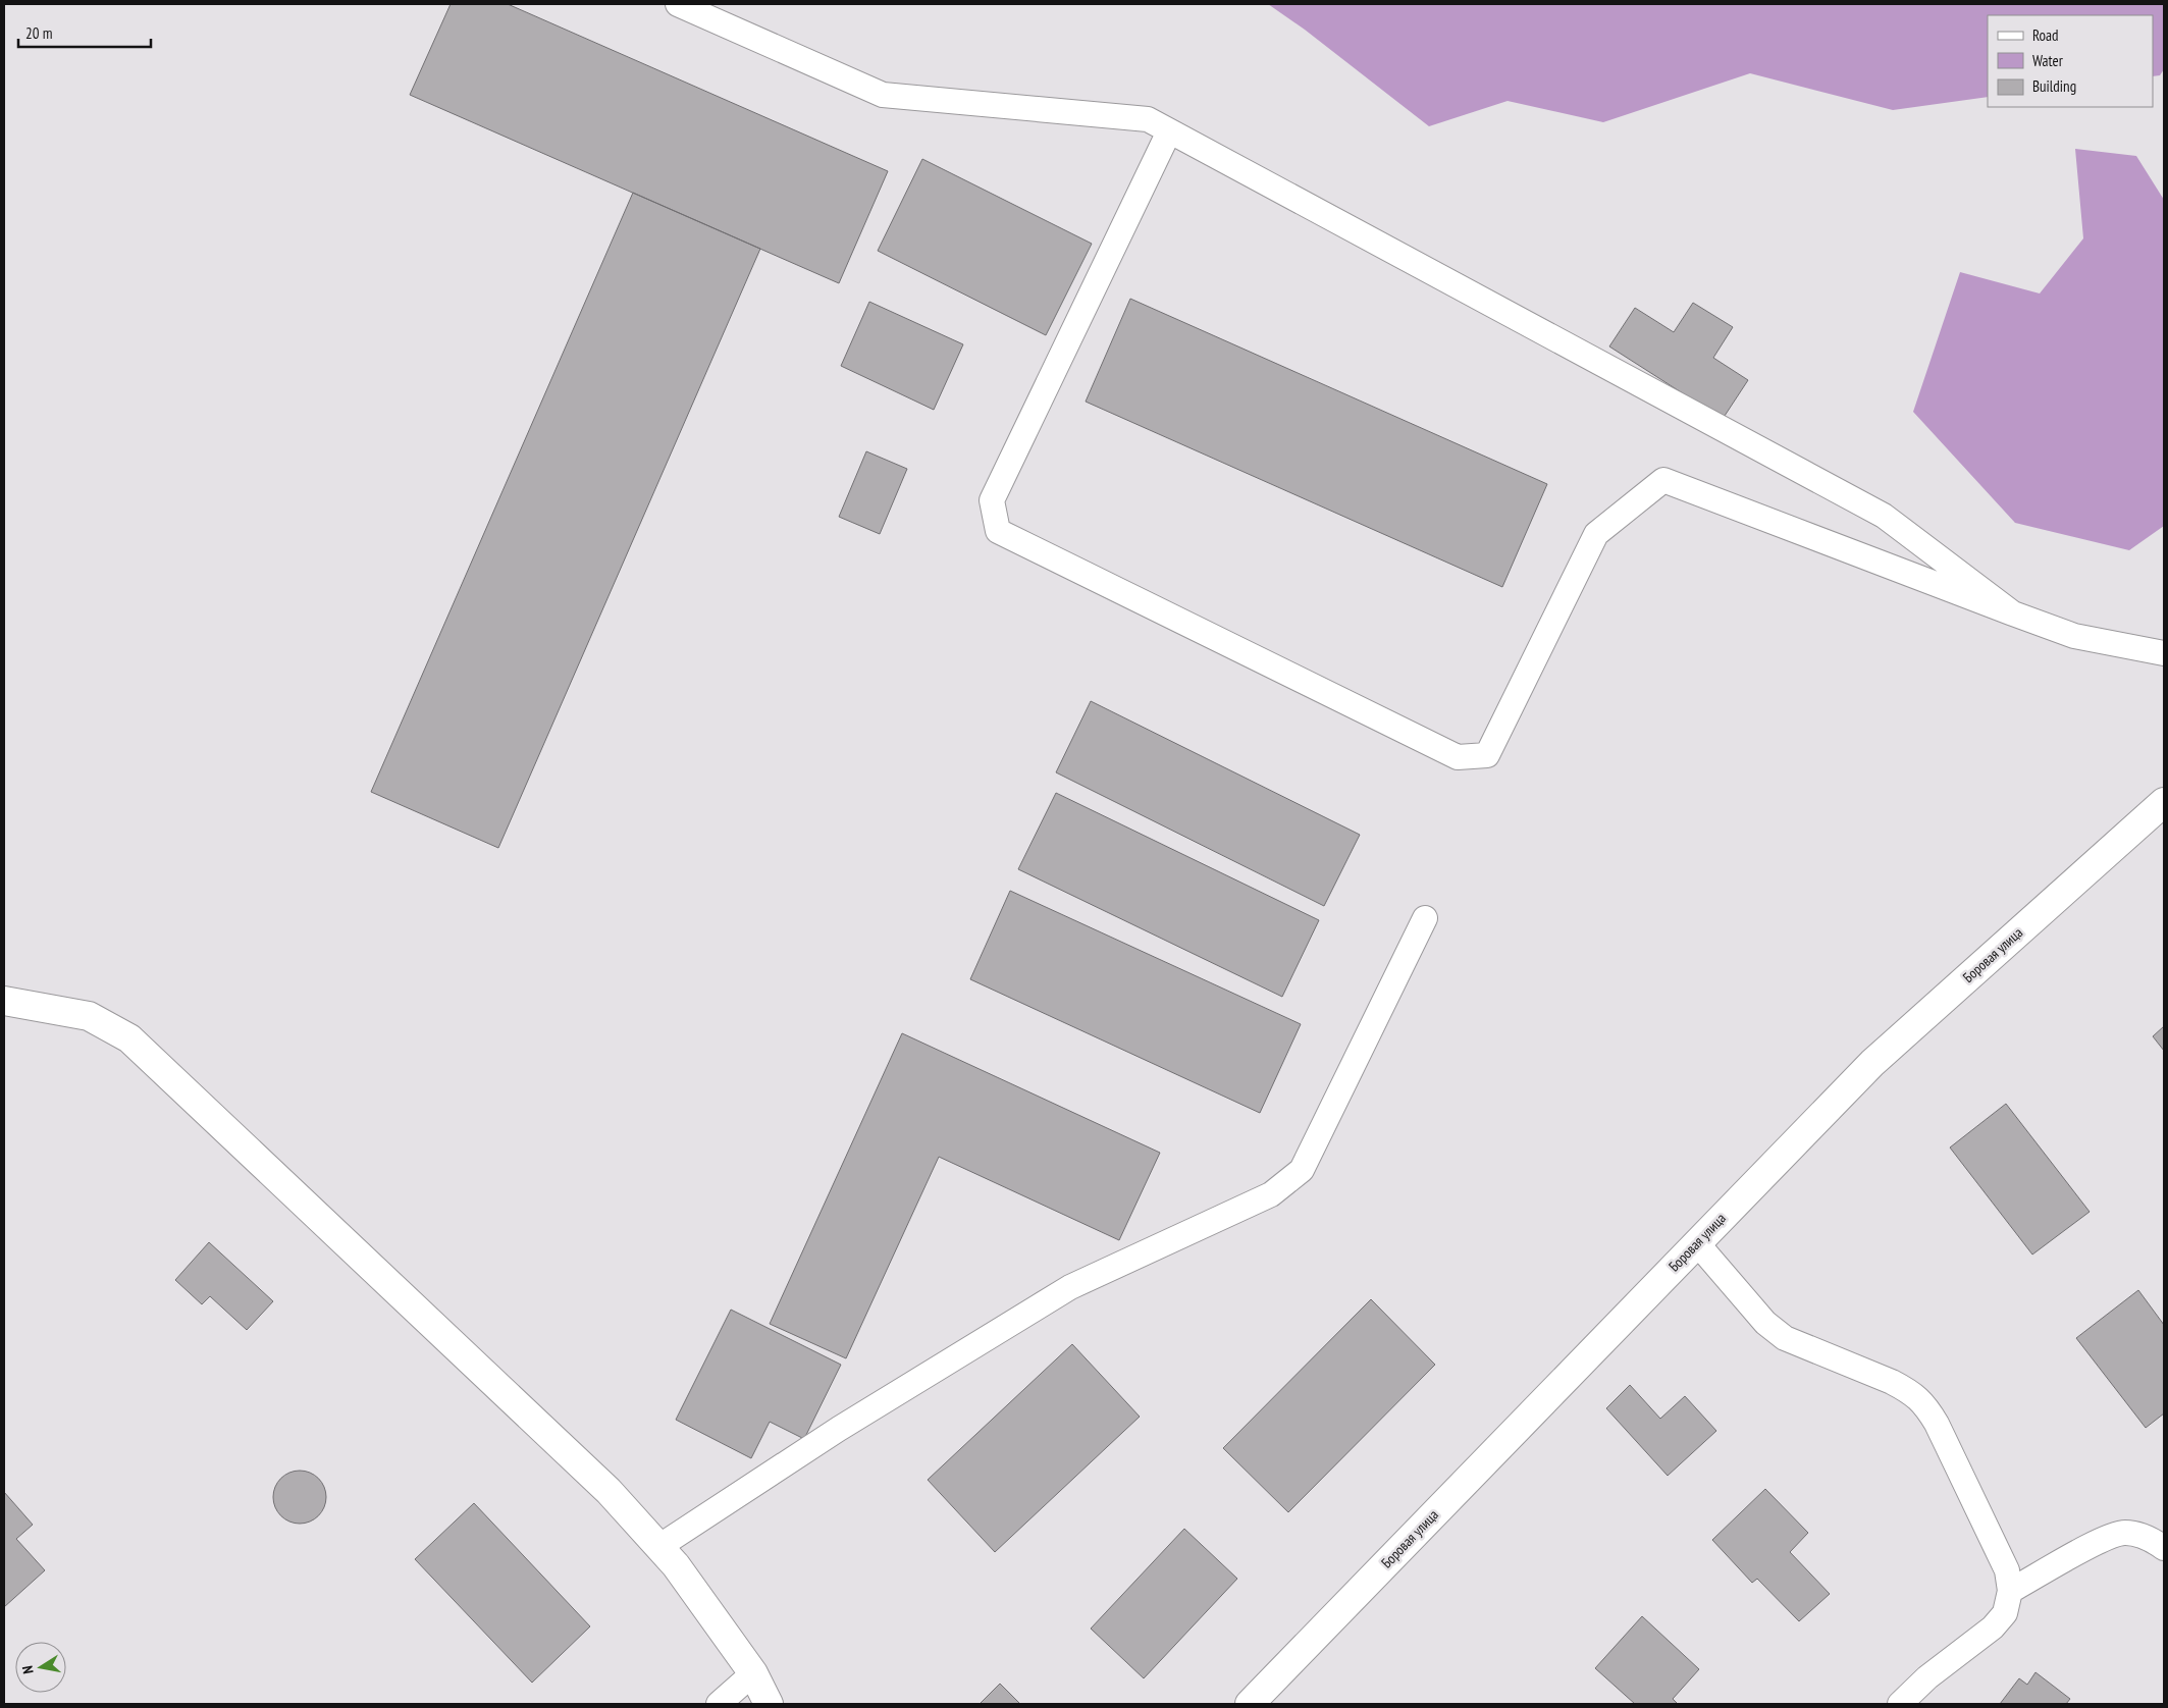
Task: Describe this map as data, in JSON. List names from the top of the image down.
{
  "streets": {
    "street": ["Боровая улица"]
  },
  "legend": ["Road", "Water", "Building"],
  "scale_bar": "20 m",
  "north": "left"
}
